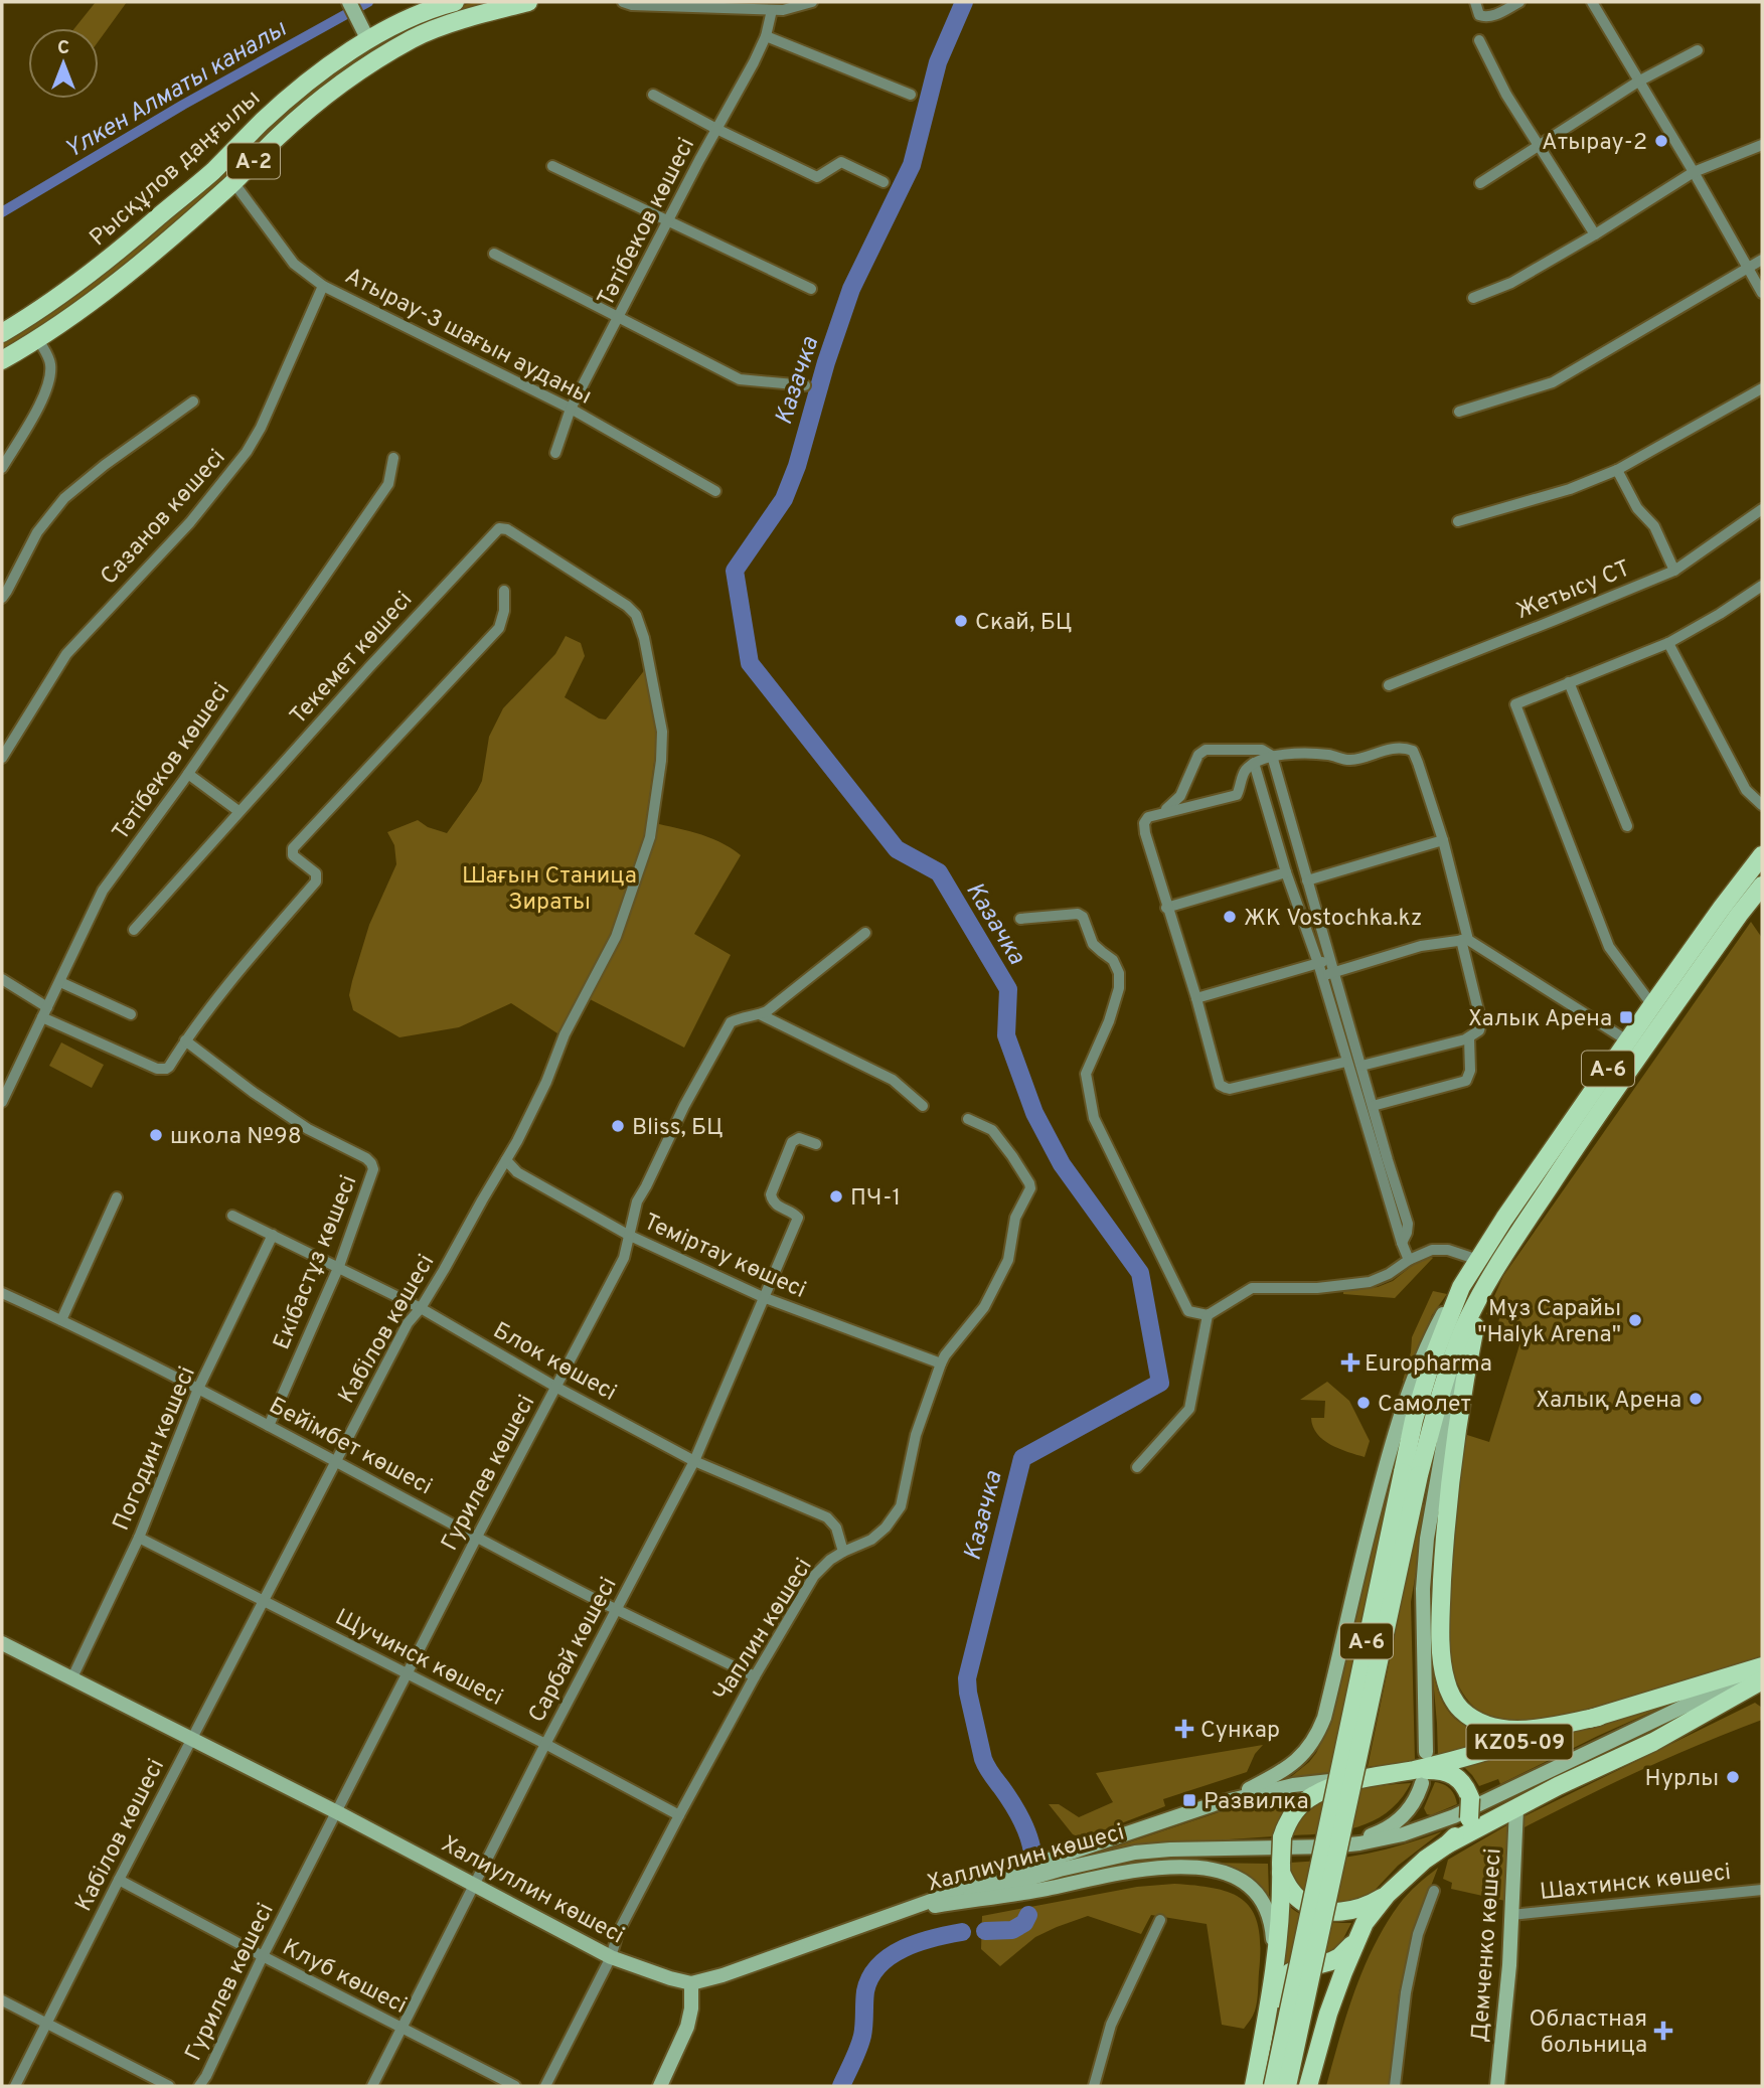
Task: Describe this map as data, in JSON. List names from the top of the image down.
{
  "streets": {
    "main road": [
      "A-2",
      "Рысқұлов даңғылы",
      "A-6",
      "KZ05-09",
      "Халлиулин көшесі",
      "Халиуллин көшесі",
      "Демченко көшесі"
    ],
    "street": [
      "Тәтібеков көшесі",
      "Атырау-3 шағын ауданы",
      "Сазанов көшесі",
      "Жетысу СТ",
      "Текемет көшесі",
      "Теміртау көшесі",
      "Екібастұз көшесі",
      "Кабілов көшесі",
      "Блок көшесі",
      "Бейімбет көшесі",
      "Погодин көшесі",
      "Гурилев көшесі",
      "Чаплин көшесі",
      "Сарбай көшесі",
      "Щучинск көшесі",
      "Шахтинск көшесі",
      "Клуб көшесі"
    ]
  },
  "crossings": [
    ["Рысқұлов даңғылы", "Атырау-3 шағын ауданы"],
    ["Тәтібеков көшесі", "Атырау-3 шағын ауданы"],
    ["Атырау-3 шағын ауданы", "Сазанов көшесі"],
    ["Текемет көшесі", "Кабілов көшесі"],
    ["Теміртау көшесі", "Кабілов көшесі"],
    ["Теміртау көшесі", "Гурилев көшесі"],
    ["Теміртау көшесі", "Чаплин көшесі"],
    ["Теміртау көшесі", "Сарбай көшесі"],
    ["Екібастұз көшесі", "Блок көшесі"],
    ["Екібастұз көшесі", "Бейімбет көшесі"],
    ["Кабілов көшесі", "Блок көшесі"],
    ["Кабілов көшесі", "Бейімбет көшесі"],
    ["Кабілов көшесі", "Щучинск көшесі"],
    ["Кабілов көшесі", "Халиуллин көшесі"],
    ["Кабілов көшесі", "Клуб көшесі"],
    ["Блок көшесі", "Погодин көшесі"],
    ["Блок көшесі", "Гурилев көшесі"],
    ["Блок көшесі", "Чаплин көшесі"],
    ["Блок көшесі", "Сарбай көшесі"],
    ["Бейімбет көшесі", "Погодин көшесі"],
    ["Бейімбет көшесі", "Гурилев көшесі"],
    ["Бейімбет көшесі", "Чаплин көшесі"],
    ["Бейімбет көшесі", "Сарбай көшесі"],
    ["Погодин көшесі", "Щучинск көшесі"],
    ["Погодин көшесі", "Халиуллин көшесі"],
    ["Гурилев көшесі", "Щучинск көшесі"],
    ["Гурилев көшесі", "Халиуллин көшесі"],
    ["Гурилев көшесі", "Клуб көшесі"],
    ["Чаплин көшесі", "Щучинск көшесі"],
    ["Чаплин көшесі", "Халиуллин көшесі"],
    ["Сарбай көшесі", "Щучинск көшесі"],
    ["Сарбай көшесі", "Халиуллин көшесі"],
    ["Сарбай көшесі", "Клуб көшесі"],
    ["Халлиулин көшесі", "Демченко көшесі"],
    ["Шахтинск көшесі", "Демченко көшесі"]
  ],
  "water": ["Үлкен Алматы каналы", "Казачка"],
  "parks": ["Шағын Станица Зираты"],
  "places": {
    "other": [
      "Атырау-2",
      "Скай, БЦ",
      "ЖК Vostochka.kz",
      "Bliss, БЦ",
      "школа №98",
      "ПЧ-1",
      "Мұз Сарайы \"Halyk Arena\"",
      "Халық Арена",
      "Самолет",
      "Нурлы"
    ],
    "transit": ["Халык Арена", "Развилка"],
    "health": ["Europharma", "Сункар", "Областная больница"]
  },
  "north": "top"
}
